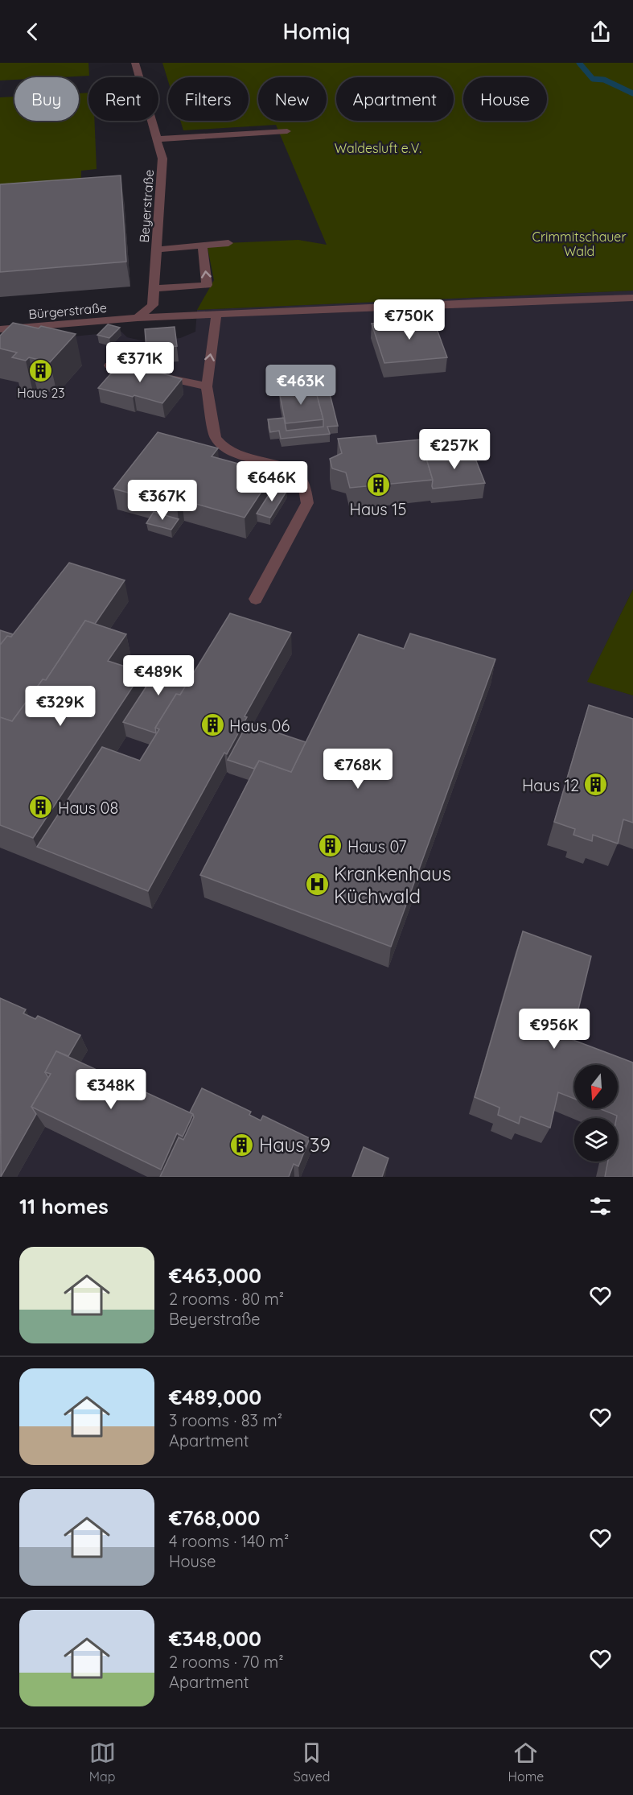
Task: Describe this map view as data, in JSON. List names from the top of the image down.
{
  "streets": {
    "street": ["Beyerstraße", "Bürgerstraße"]
  },
  "crossings": [
    ["Beyerstraße", "Bürgerstraße"]
  ],
  "parks": ["Waldesluft e.V.", "Crimmitschauer Wald"],
  "places": {
    "building": [
      "Haus 23",
      "Haus 15",
      "Haus 06",
      "Haus 12",
      "Haus 08",
      "Haus 07",
      "Haus 39"
    ],
    "hospital": ["Krankenhaus Küchwald"]
  },
  "north": "bottom",
  "page": {
    "header": "Homiq",
    "chip": [
      "Buy",
      "Rent",
      "Filters",
      "New",
      "Apartment",
      "House"
    ],
    "price": [
      "€750K",
      "€371K",
      "€463K",
      "€257K",
      "€646K",
      "€367K",
      "€489K",
      "€329K",
      "€768K",
      "€956K",
      "€348K"
    ],
    "heading": "11 homes",
    "list": [
      {
        "name": "€463,000",
        "note": "2 rooms · 80 m² · Beyerstraße"
      },
      {
        "name": "€489,000",
        "note": "3 rooms · 83 m² · Apartment"
      },
      {
        "name": "€768,000",
        "note": "4 rooms · 140 m² · House"
      },
      {
        "name": "€348,000",
        "note": "2 rooms · 70 m² · Apartment"
      }
    ],
    "tabs": ["Map", "Saved", "Home"]
  }
}
